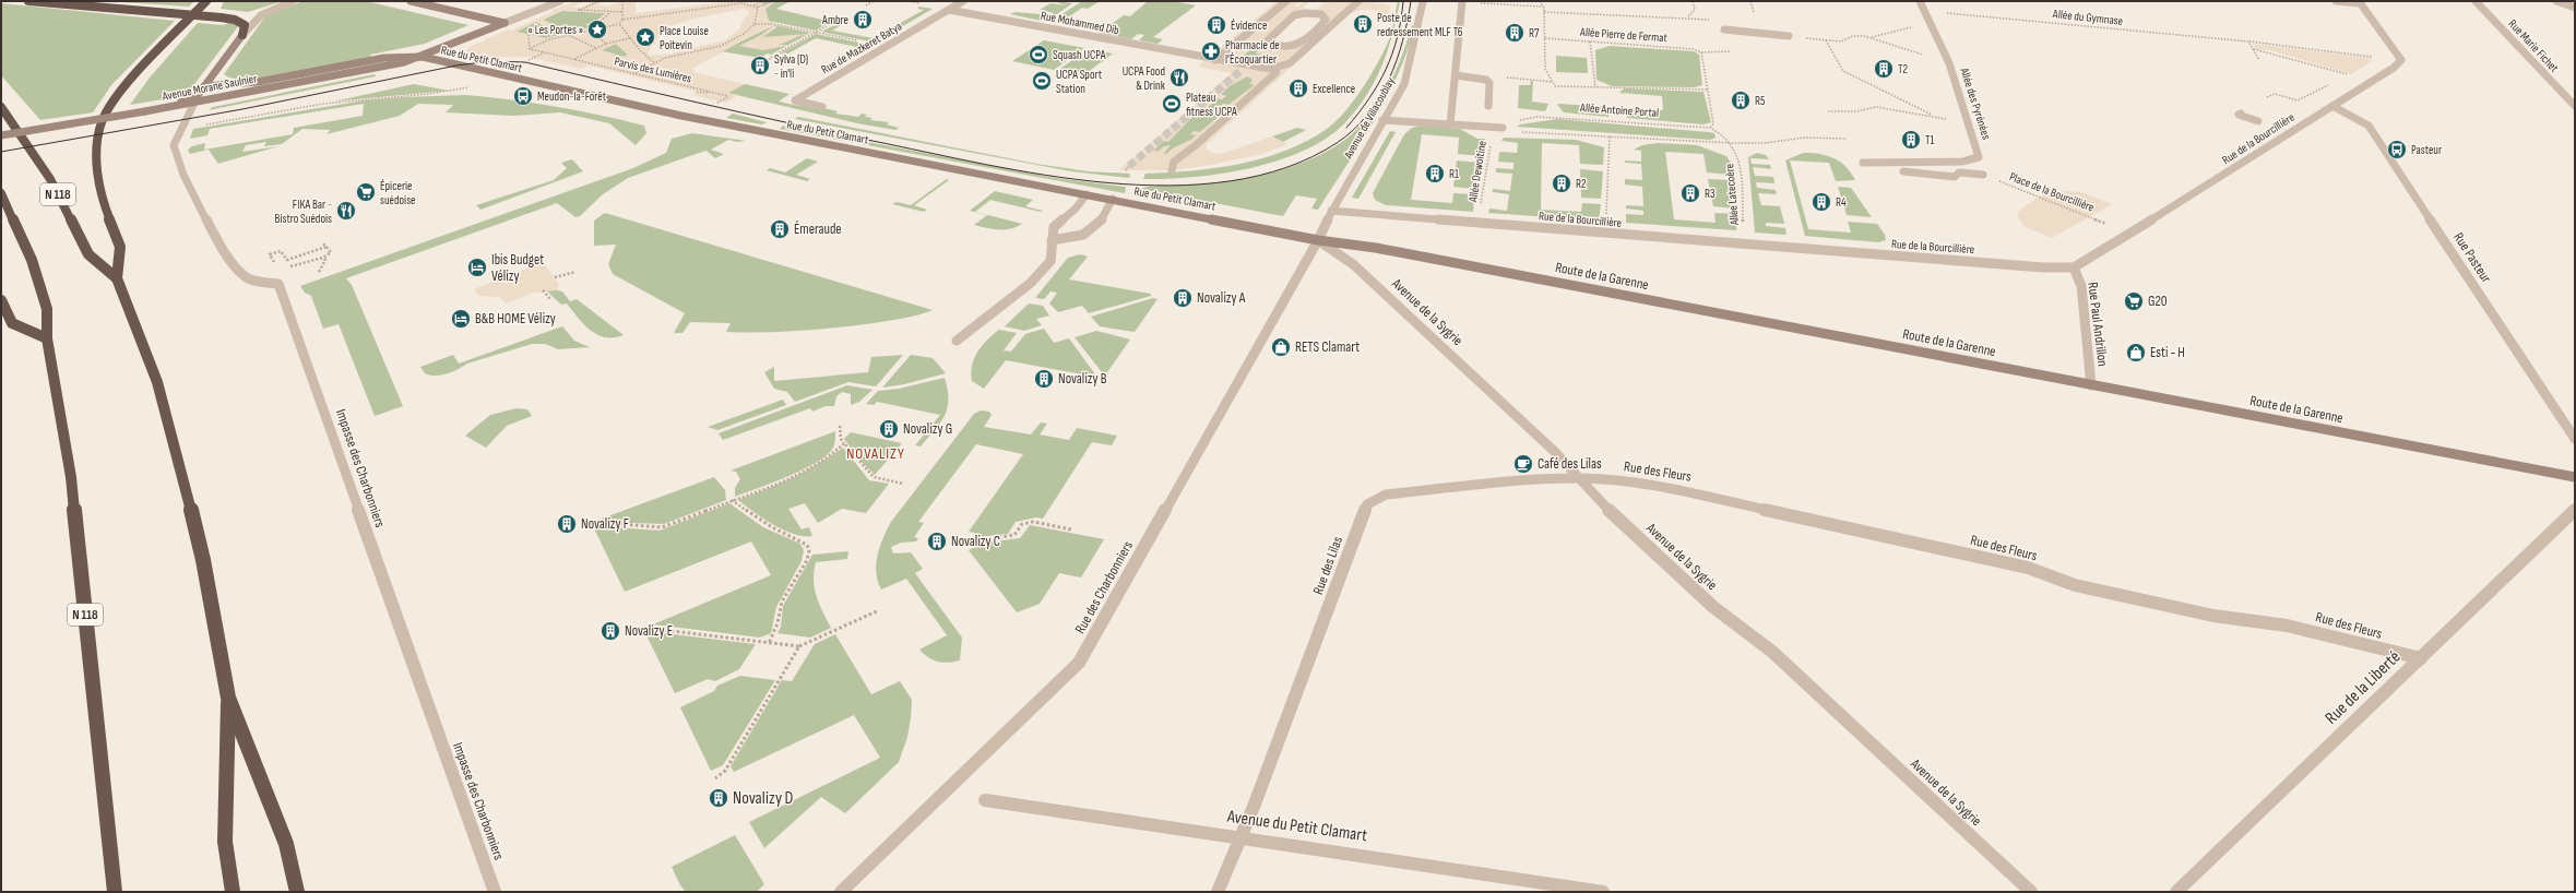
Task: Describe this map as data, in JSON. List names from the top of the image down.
{
  "streets": {
    "highway": ["N 118"],
    "main road": ["Rue du Petit Clamart", "Avenue Morane Saulnier", "Route de la Garenne"],
    "street": [
      "Rue Mohammed Dib",
      "Rue Marie Fichet",
      "Rue de Mazkeret Batya",
      "Allée des Pyrénées",
      "Avenue de Villacoublay",
      "Rue de la Bourcillière",
      "Rue Pasteur",
      "Avenue de la Sygrie",
      "Rue Paul Andrillon",
      "Impasse des Charbonniers",
      "Rue des Fleurs",
      "Rue des Lilas",
      "Rue des Charbonniers",
      "Rue de la Liberté",
      "Avenue du Petit Clamart"
    ],
    "path": [
      "Allée du Gymnase",
      "Allée Pierre de Fermat",
      "Parvis des Lumières",
      "Allée Antoine Portal",
      "Allée Dewoitine",
      "Place de la Bourcillière",
      "Allée Latecoère"
    ]
  },
  "crossings": [
    ["Allée du Gymnase", "Allée des Pyrénées"],
    ["Allée du Gymnase", "Rue de la Bourcillière"],
    ["Rue Mohammed Dib", "Rue de Mazkeret Batya"],
    ["Rue du Petit Clamart", "Avenue Morane Saulnier"],
    ["Rue du Petit Clamart", "Avenue de Villacoublay"],
    ["Rue du Petit Clamart", "Route de la Garenne"],
    ["Rue du Petit Clamart", "Avenue de la Sygrie"],
    ["Rue du Petit Clamart", "Rue des Charbonniers"],
    ["Avenue Morane Saulnier", "Impasse des Charbonniers"],
    ["Allée Antoine Portal", "Allée Dewoitine"],
    ["Allée Antoine Portal", "Allée Latecoère"],
    ["Avenue de Villacoublay", "Rue de la Bourcillière"],
    ["Avenue de Villacoublay", "Route de la Garenne"],
    ["Avenue de Villacoublay", "Avenue de la Sygrie"],
    ["Avenue de Villacoublay", "Rue des Charbonniers"],
    ["Rue de la Bourcillière", "Allée Dewoitine"],
    ["Rue de la Bourcillière", "Place de la Bourcillière"],
    ["Rue de la Bourcillière", "Allée Latecoère"],
    ["Rue de la Bourcillière", "Rue Pasteur"],
    ["Rue de la Bourcillière", "Rue Paul Andrillon"],
    ["Route de la Garenne", "Avenue de la Sygrie"],
    ["Route de la Garenne", "Rue Paul Andrillon"],
    ["Route de la Garenne", "Rue des Charbonniers"],
    ["Avenue de la Sygrie", "Rue des Fleurs"],
    ["Avenue de la Sygrie", "Rue des Lilas"],
    ["Avenue de la Sygrie", "Rue des Charbonniers"],
    ["Rue des Fleurs", "Rue des Lilas"],
    ["Rue des Fleurs", "Rue de la Liberté"],
    ["Rue des Lilas", "Avenue du Petit Clamart"]
  ],
  "districts": ["NOVALIZY"],
  "places": {
    "building": [
      "Ambre",
      "Poste de redressement MLF T6",
      "Évidence",
      "R7",
      "Sylva (D) - in'li",
      "T2",
      "Excellence",
      "R5",
      "T1",
      "R1",
      "R2",
      "R3",
      "R4",
      "Émeraude",
      "Novalizy A",
      "Novalizy B",
      "Novalizy G",
      "Novalizy F",
      "Novalizy C",
      "Novalizy E",
      "Novalizy D"
    ],
    "place": ["« Les Portes »", "Place Louise Poitevin"],
    "pharmacy": ["Pharmacie de l’Écoquartier"],
    "sports": ["Squash UCPA", "UCPA Sport Station", "Plateau fitness UCPA"],
    "restaurant": ["UCPA Food & Drink", "FIKA Bar - Bistro Suédois"],
    "bus stop": ["Meudon-la-Forêt", "Pasteur"],
    "supermarket": ["Épicerie suédoise", "G20"],
    "hotel": ["Ibis Budget Vélizy", "B&B HOME Vélizy"],
    "shop": ["RETS Clamart", "Esti - H"],
    "cafe": ["Café des Lilas"]
  }
}
